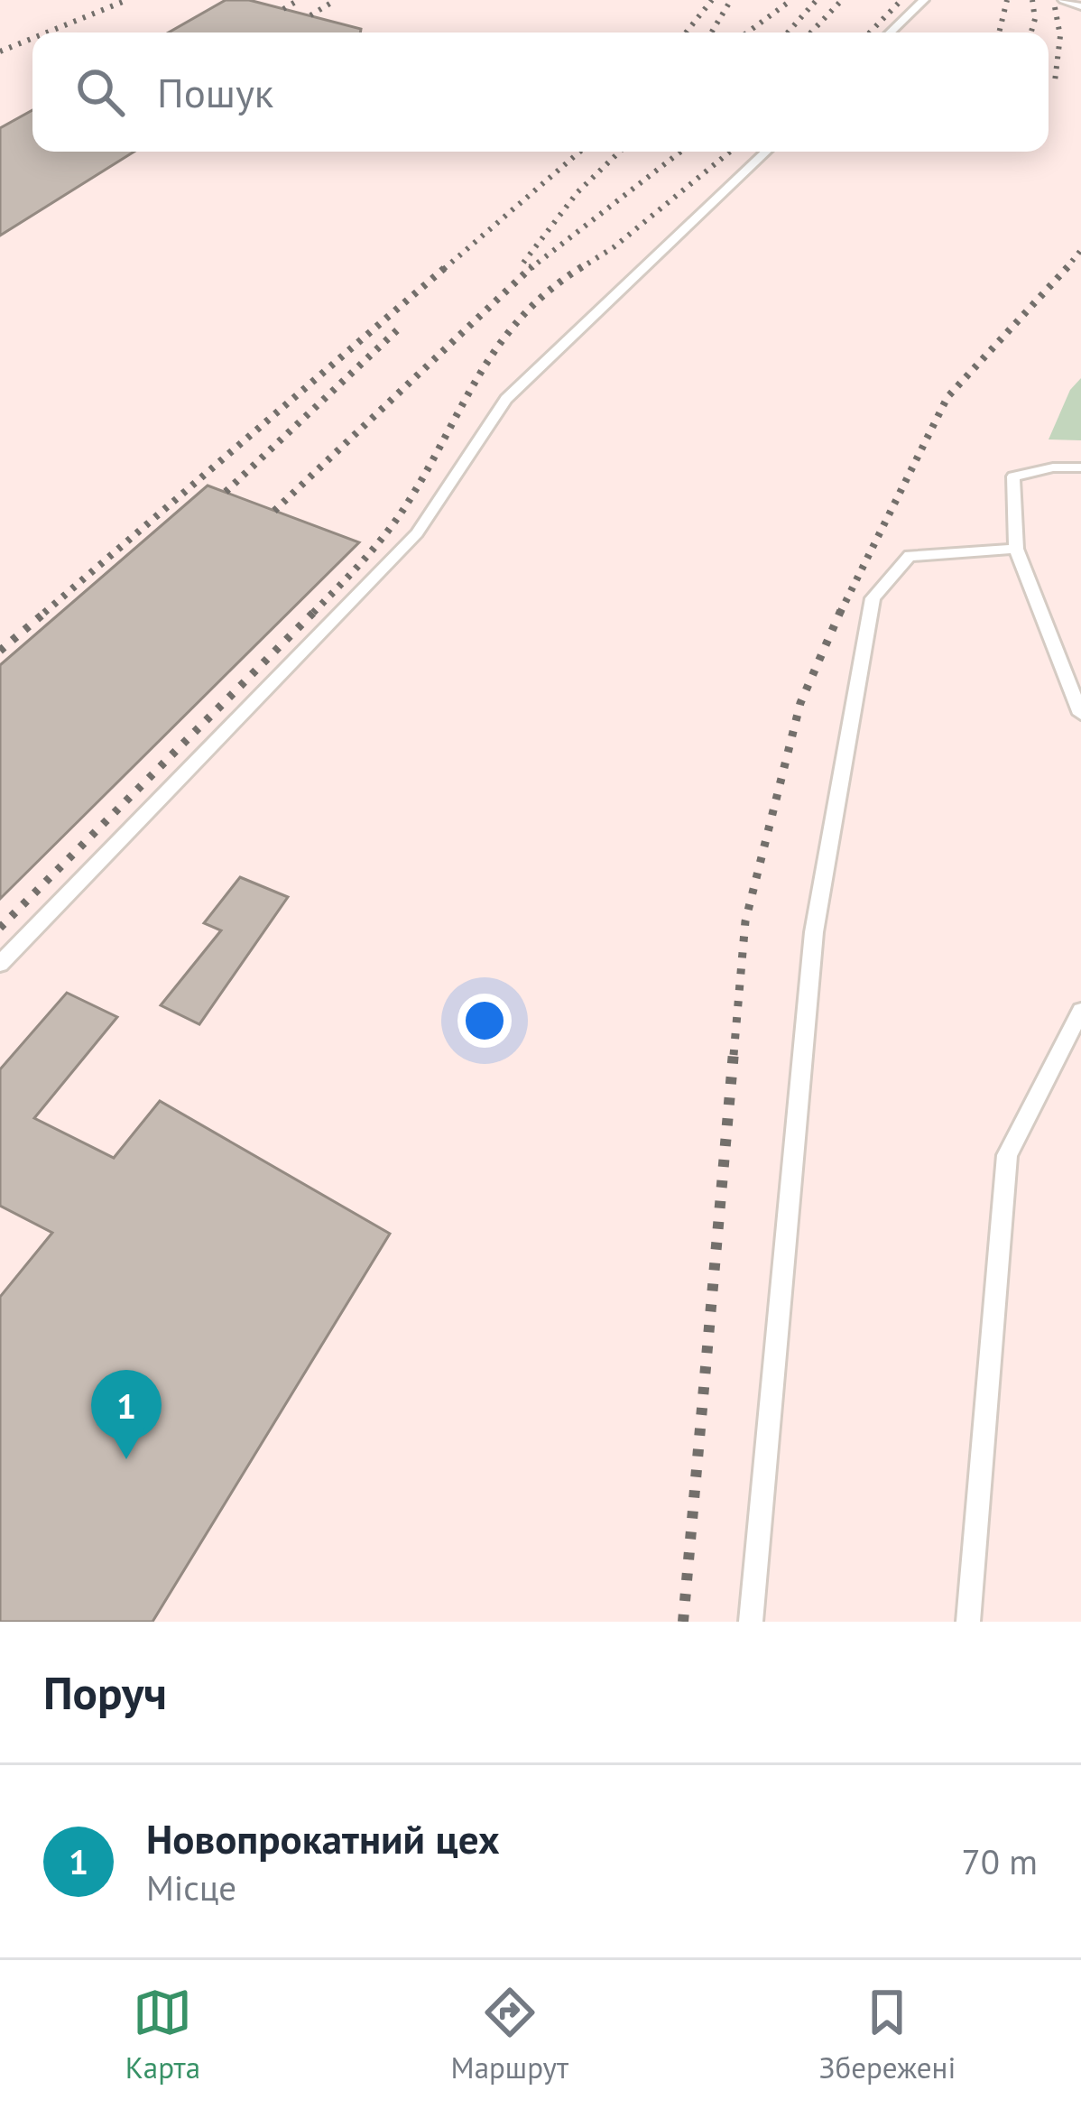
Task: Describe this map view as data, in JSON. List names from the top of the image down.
{
  "page": {
    "search": "Пошук",
    "pins": "1",
    "heading": "Поруч",
    "list": [
      {
        "mark": "1",
        "name": "Новопрокатний цех",
        "note": "Місце",
        "value": "70 m"
      }
    ],
    "nav": ["Карта", "Маршрут", "Збережені"]
  }
}
